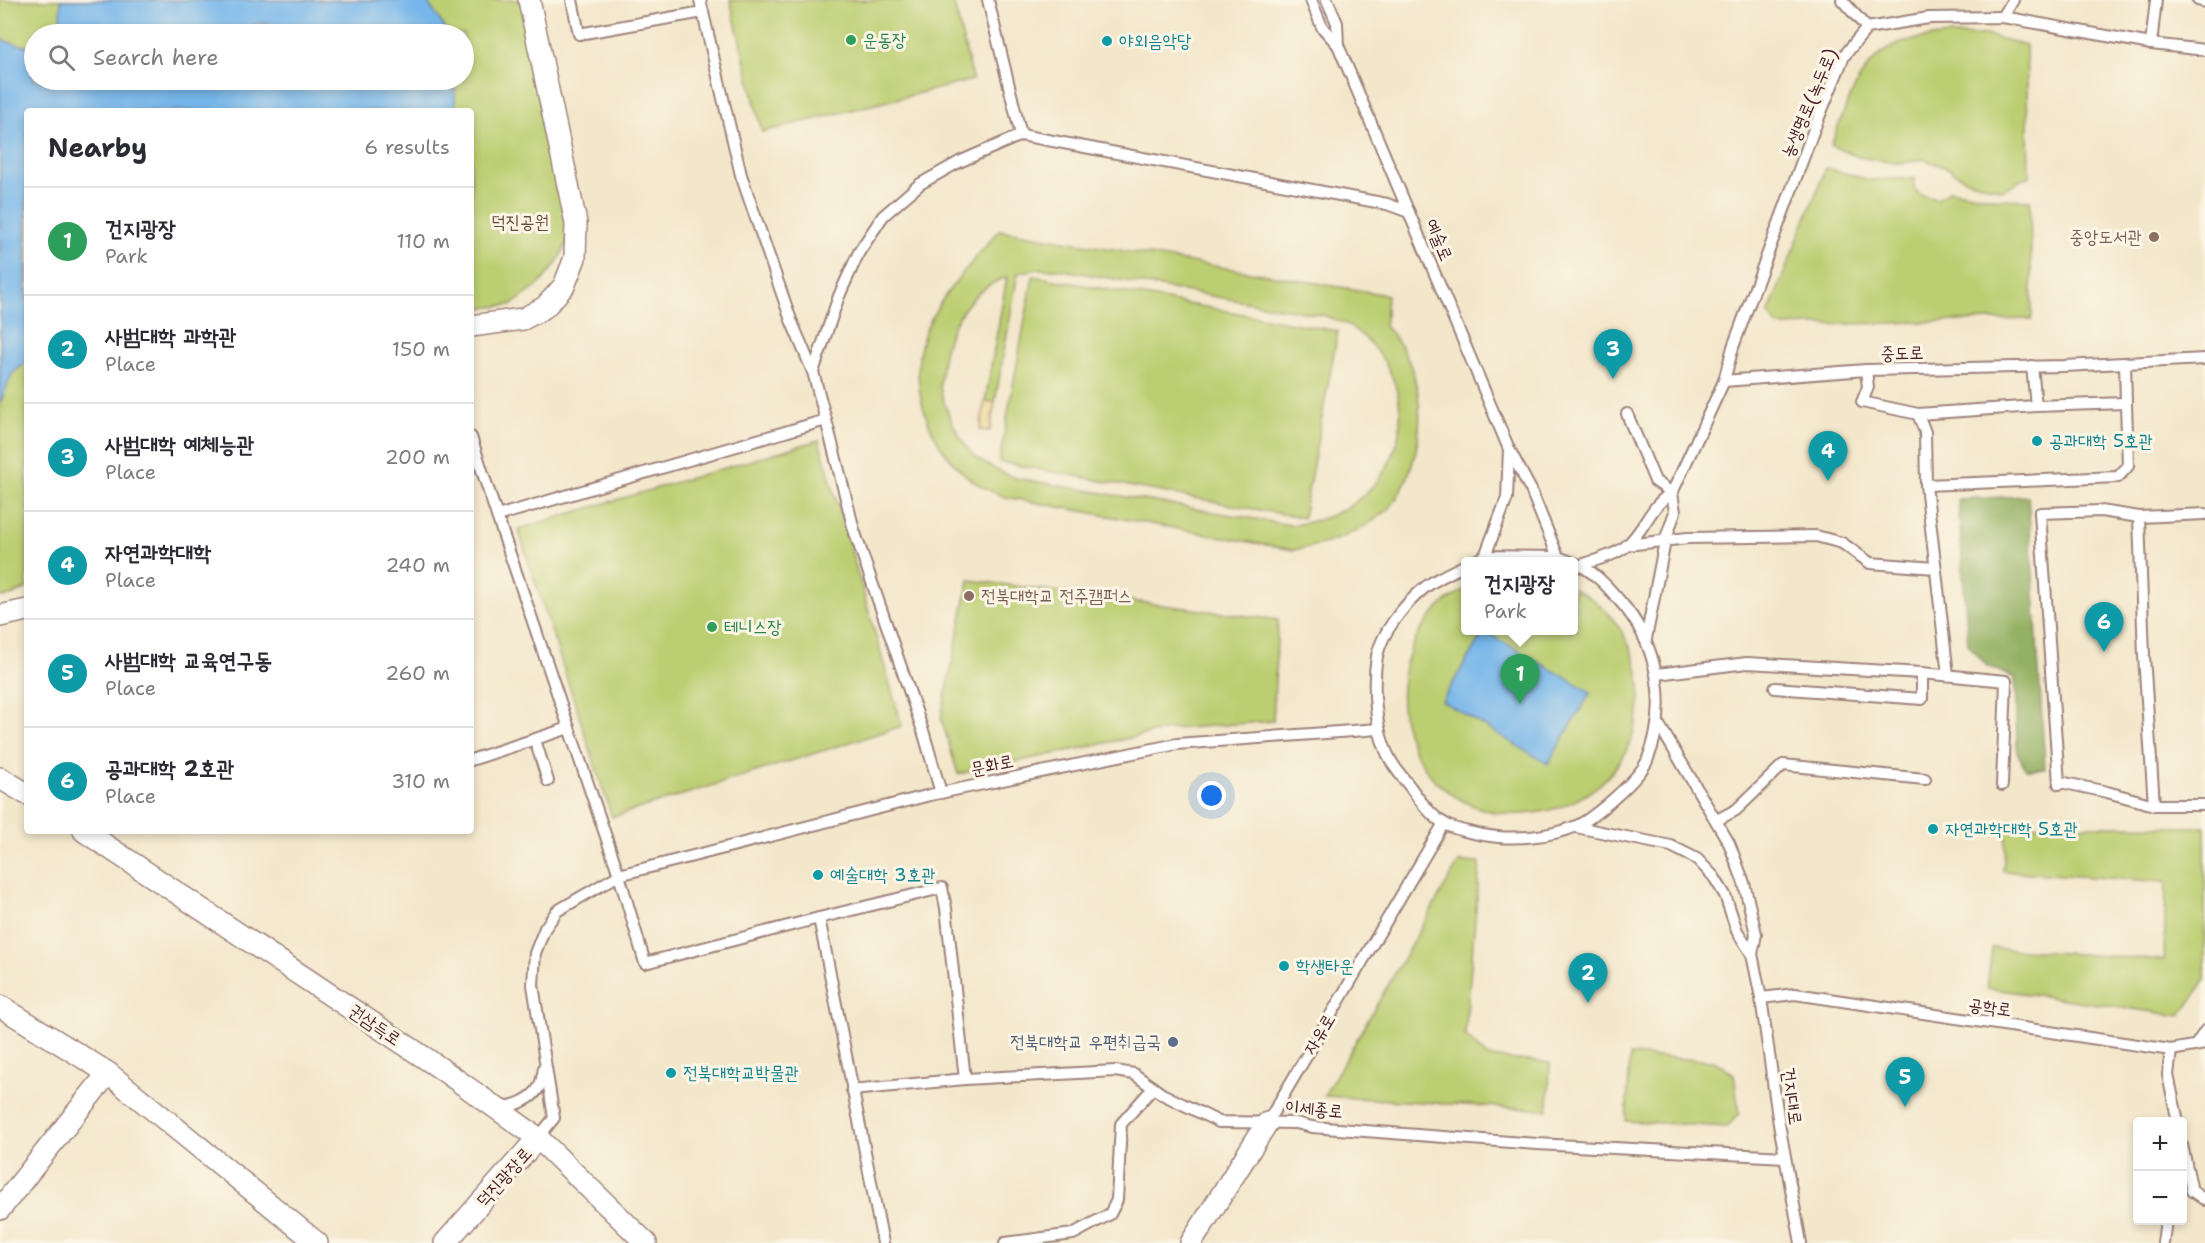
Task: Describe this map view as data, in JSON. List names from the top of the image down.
{
  "streets": {
    "street": ["권삼득로", "자유로", "덕진광장로"],
    "lane": [
      "농생명로(녹두로)",
      "예술로",
      "중도로",
      "문화로",
      "공학로",
      "건지대로",
      "이세종로"
    ]
  },
  "crossings": [
    ["농생명로(녹두로)", "중도로"],
    ["문화로", "권삼득로"],
    ["문화로", "덕진광장로"],
    ["공학로", "건지대로"],
    ["권삼득로", "덕진광장로"],
    ["자유로", "이세종로"],
    ["건지대로", "이세종로"]
  ],
  "parks": ["덕진공원"],
  "places": [
    "운동장",
    "야외음악당",
    "중앙도서관",
    "공과대학 5호관",
    "전북대학교 전주캠퍼스",
    "테니스장",
    "자연과학대학 5호관",
    "예술대학 3호관",
    "학생타운",
    "전북대학교 우편취급국",
    "전북대학교박물관"
  ],
  "page": {
    "search": "Search here",
    "heading": ["Nearby", "6 results"],
    "list": [
      {
        "mark": "1",
        "name": "건지광장",
        "note": "Park",
        "value": "110 m"
      },
      {
        "mark": "2",
        "name": "사범대학 과학관",
        "note": "Place",
        "value": "150 m"
      },
      {
        "mark": "3",
        "name": "사범대학 예체능관",
        "note": "Place",
        "value": "200 m"
      },
      {
        "mark": "4",
        "name": "자연과학대학",
        "note": "Place",
        "value": "240 m"
      },
      {
        "mark": "5",
        "name": "사범대학 교육연구동",
        "note": "Place",
        "value": "260 m"
      },
      {
        "mark": "6",
        "name": "공과대학 2호관",
        "note": "Place",
        "value": "310 m"
      }
    ],
    "pins": [
      "3",
      "4",
      "6",
      "1",
      "2",
      "5"
    ],
    "popup": ["건지광장", "Park"],
    "map_buttons": ["+", "−"]
  }
}
